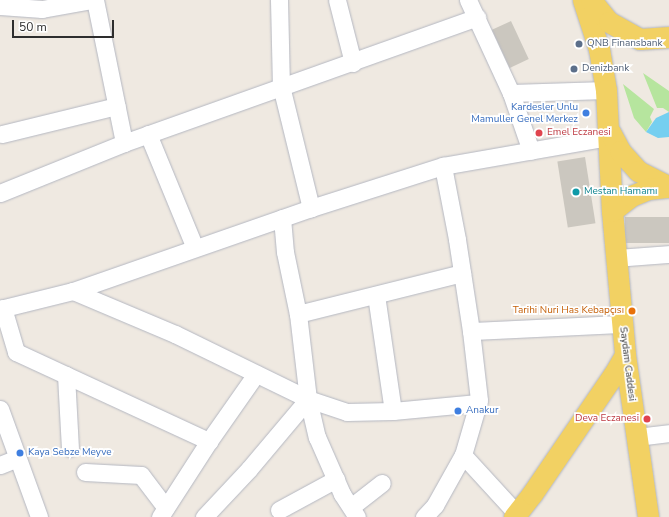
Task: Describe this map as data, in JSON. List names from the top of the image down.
{
  "streets": {
    "main road": ["Saydam Caddesi"]
  },
  "places": [
    "QNB Finansbank",
    "Denizbank",
    "Kardesler Unlu Mamuller Genel Merkez",
    "Emel Eczanesi",
    "Mestan Hamamı",
    "Tarihi Nuri Has Kebapçısı",
    "Anakur",
    "Deva Eczanesi",
    "Kaya Sebze Meyve"
  ],
  "scale_bar": "50 m"
}
